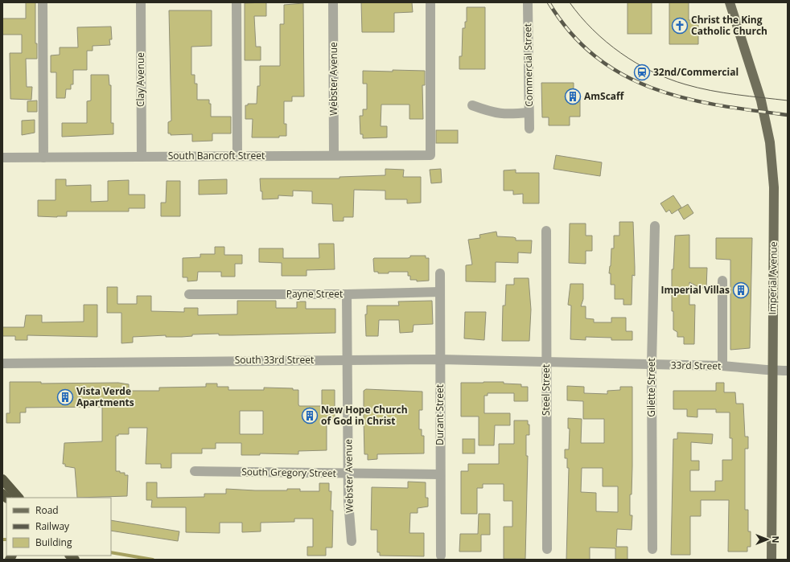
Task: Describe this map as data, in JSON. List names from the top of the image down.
{
  "streets": {
    "main road": ["Imperial Avenue"],
    "street": [
      "Commercial Street",
      "Webster Avenue",
      "Clay Avenue",
      "South Bancroft Street",
      "Payne Street",
      "South 33rd Street",
      "33rd Street",
      "Gilette Street",
      "Steel Street",
      "Durant Street",
      "South Gregory Street"
    ]
  },
  "crossings": [
    ["Webster Avenue", "South Bancroft Street"],
    ["Webster Avenue", "Payne Street"],
    ["Webster Avenue", "South 33rd Street"],
    ["Webster Avenue", "South Gregory Street"],
    ["Clay Avenue", "South Bancroft Street"],
    ["Imperial Avenue", "33rd Street"],
    ["Payne Street", "Durant Street"],
    ["South 33rd Street", "33rd Street"],
    ["South 33rd Street", "Steel Street"],
    ["South 33rd Street", "Durant Street"],
    ["33rd Street", "Gilette Street"],
    ["33rd Street", "Steel Street"],
    ["Durant Street", "South Gregory Street"]
  ],
  "places": {
    "church": ["Christ the King Catholic Church"],
    "station": ["32nd/Commercial"],
    "building": [
      "AmScaff",
      "Imperial Villas",
      "Vista Verde Apartments",
      "New Hope Church of God in Christ"
    ]
  },
  "legend": ["Road", "Railway", "Building"],
  "north": "right"
}
